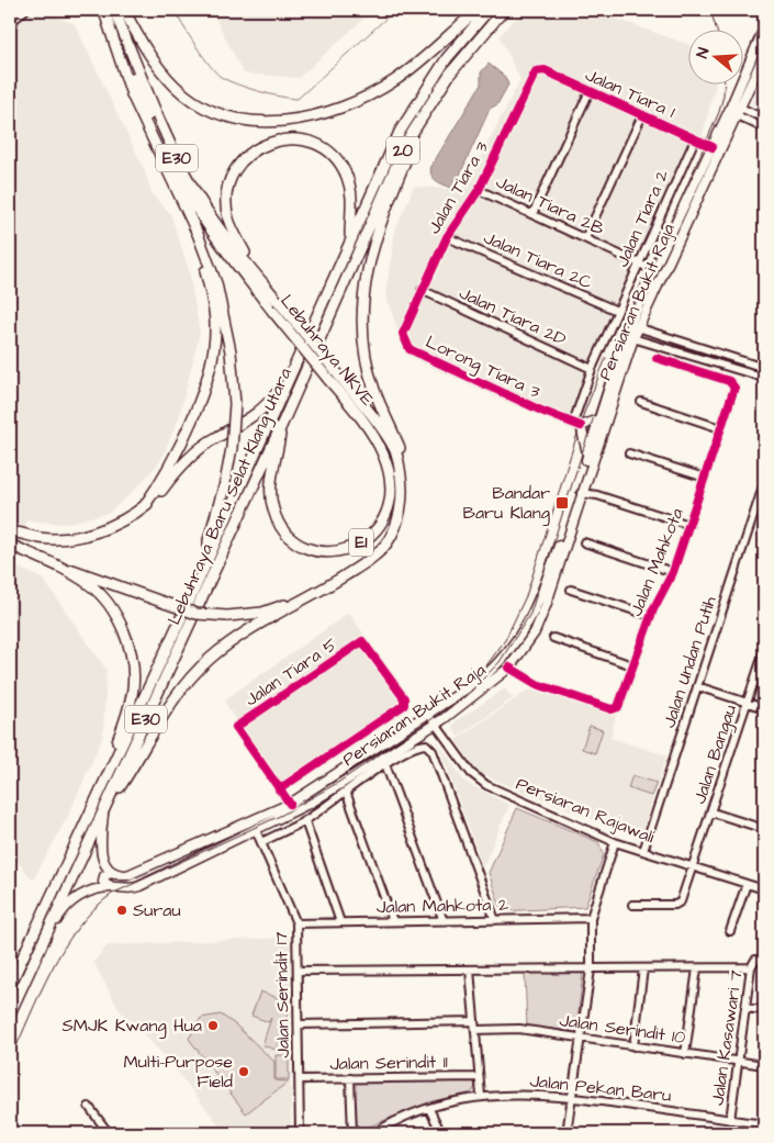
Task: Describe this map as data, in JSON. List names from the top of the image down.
{
  "streets": {
    "highway": [
      "20",
      "E30",
      "Lebuhraya NKVE",
      "Lebuhraya Baru Selat Klang Utara",
      "E1"
    ],
    "main road": ["Persiaran Bukit Raja"],
    "street": [
      "Jalan Tiara 1",
      "Jalan Tiara 3",
      "Jalan Tiara 2B",
      "Jalan Tiara 2",
      "Jalan Tiara 2C",
      "Jalan Tiara 2D",
      "Lorong Tiara 3",
      "Jalan Mahkota",
      "Jalan Undan Putih",
      "Jalan Tiara 5",
      "Jalan Bangau",
      "Persiaran Rajawali",
      "Jalan Mahkota 2",
      "Jalan Serindit 17",
      "Jalan Serindit 10",
      "Jalan Kasawari 7",
      "Jalan Serindit 11",
      "Jalan Pekan Baru"
    ]
  },
  "crossings": [
    ["Jalan Tiara 1", "Jalan Tiara 3"],
    ["Jalan Tiara 1", "Jalan Tiara 2"],
    ["Jalan Tiara 1", "Persiaran Bukit Raja"],
    ["E30", "Lebuhraya NKVE"],
    ["E30", "Lebuhraya Baru Selat Klang Utara"],
    ["Jalan Tiara 3", "Jalan Tiara 2B"],
    ["Jalan Tiara 3", "Jalan Tiara 2C"],
    ["Jalan Tiara 3", "Jalan Tiara 2D"],
    ["Jalan Tiara 3", "Lorong Tiara 3"],
    ["Jalan Tiara 2B", "Jalan Tiara 2"],
    ["Jalan Tiara 2B", "Persiaran Bukit Raja"],
    ["Jalan Tiara 2", "Jalan Tiara 2C"],
    ["Jalan Tiara 2", "Jalan Tiara 2D"],
    ["Jalan Tiara 2", "Lorong Tiara 3"],
    ["Persiaran Bukit Raja", "Lebuhraya Baru Selat Klang Utara"],
    ["Persiaran Bukit Raja", "Jalan Mahkota"],
    ["Persiaran Bukit Raja", "Persiaran Rajawali"],
    ["Persiaran Bukit Raja", "Jalan Serindit 17"],
    ["Jalan Tiara 2D", "Lorong Tiara 3"],
    ["Lebuhraya NKVE", "Lebuhraya Baru Selat Klang Utara"],
    ["Jalan Undan Putih", "Persiaran Rajawali"],
    ["Jalan Bangau", "Persiaran Rajawali"],
    ["Jalan Mahkota 2", "Jalan Serindit 17"],
    ["Jalan Serindit 17", "Jalan Serindit 11"],
    ["Jalan Serindit 10", "Jalan Kasawari 7"],
    ["Jalan Kasawari 7", "Jalan Pekan Baru"]
  ],
  "places": {
    "transit": ["Bandar Baru Klang"],
    "other": ["Surau", "SMJK Kwang Hua", "Multi-Purpose Field"]
  },
  "north": "left"
}
